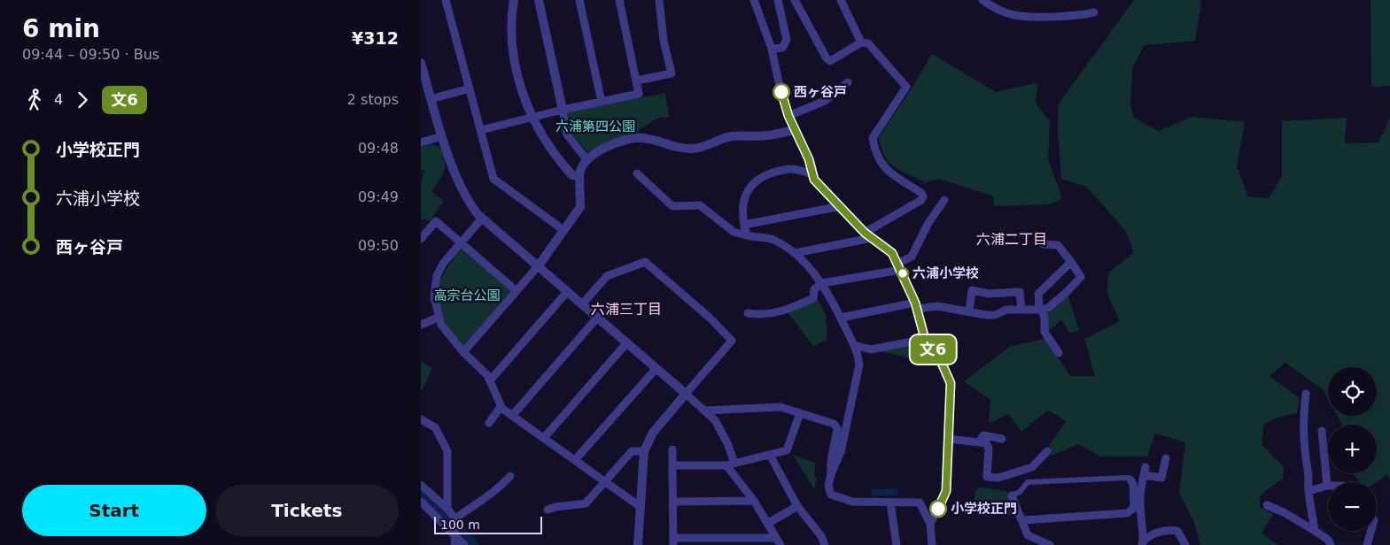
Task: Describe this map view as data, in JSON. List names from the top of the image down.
{
  "districts": ["六浦二丁目", "六浦三丁目"],
  "parks": ["六浦第四公園", "高宗台公園"],
  "places": ["西ヶ谷戸", "六浦小学校", "小学校正門"],
  "lines": ["bus line 文6"],
  "scale_bar": "100 m",
  "page": {
    "heading": ["6 min", "09:44 – 09:50 · Bus", "¥312"],
    "on_map": "文6",
    "legs": ["4", "文6", "2 stops"],
    "list": [
      {
        "name": "小学校正門",
        "value": "09:48"
      },
      {
        "name": "六浦小学校",
        "value": "09:49"
      },
      {
        "name": "西ヶ谷戸",
        "value": "09:50"
      }
    ],
    "map_buttons": ["+", "−"],
    "buttons": ["Start", "Tickets"],
    "scale": "100 m"
  }
}
